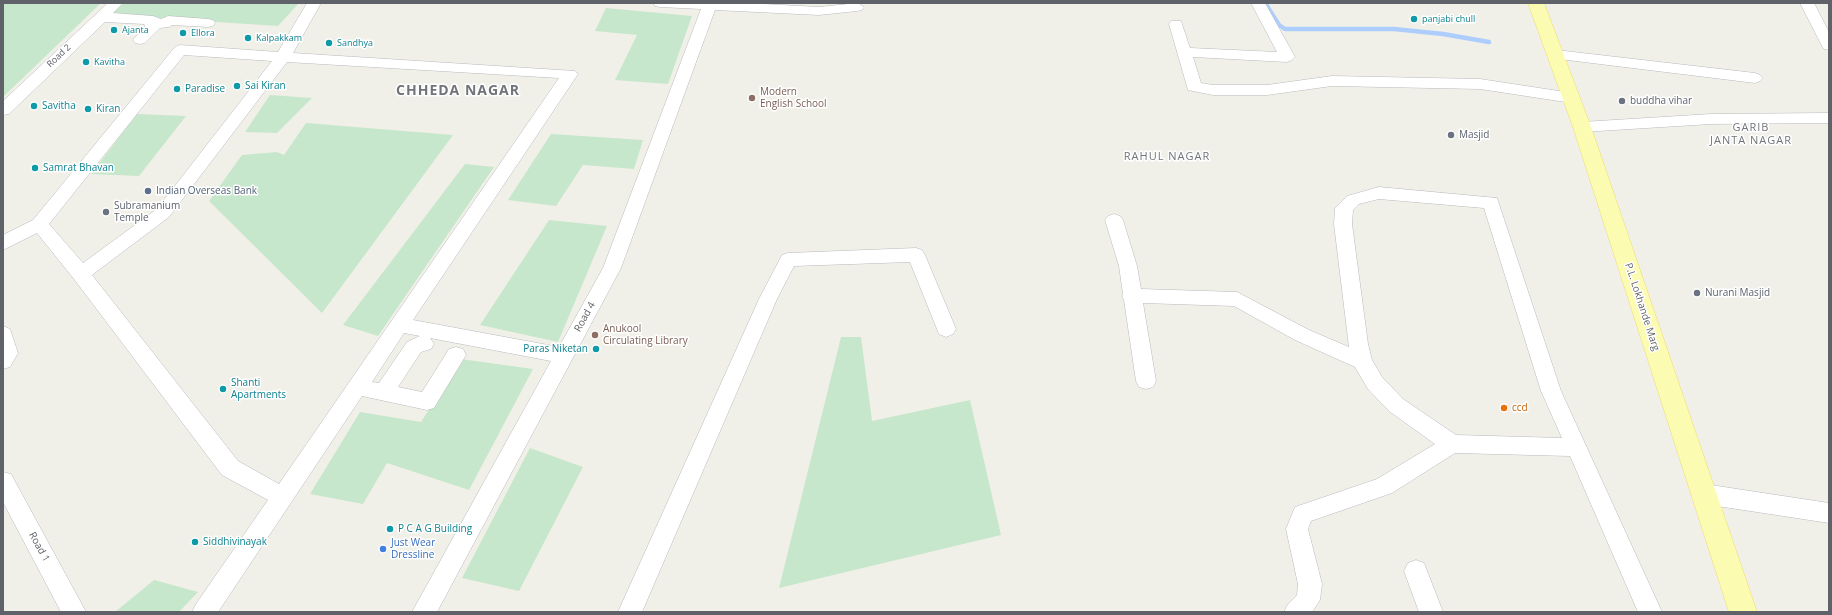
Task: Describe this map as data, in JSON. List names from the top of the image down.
{
  "streets": {
    "main road": ["P.L. Lokhande Marg"],
    "street": ["Road 2", "Road 4", "Road 1"]
  },
  "districts": ["CHHEDA NAGAR", "GARIB JANTA NAGAR", "RAHUL NAGAR"],
  "places": [
    "panjabi chull",
    "Ajanta",
    "Ellora",
    "Kalpakkam",
    "Sandhya",
    "Kavitha",
    "Sai Kiran",
    "Paradise",
    "Modern English School",
    "buddha vihar",
    "Savitha",
    "Kiran",
    "Masjid",
    "Samrat Bhavan",
    "Indian Overseas Bank",
    "Subramanium Temple",
    "Nurani Masjid",
    "Anukool Circulating Library",
    "Paras Niketan",
    "Shanti Apartments",
    "ccd",
    "P C A G Building",
    "Siddhivinayak",
    "Just Wear Dressline"
  ]
}
